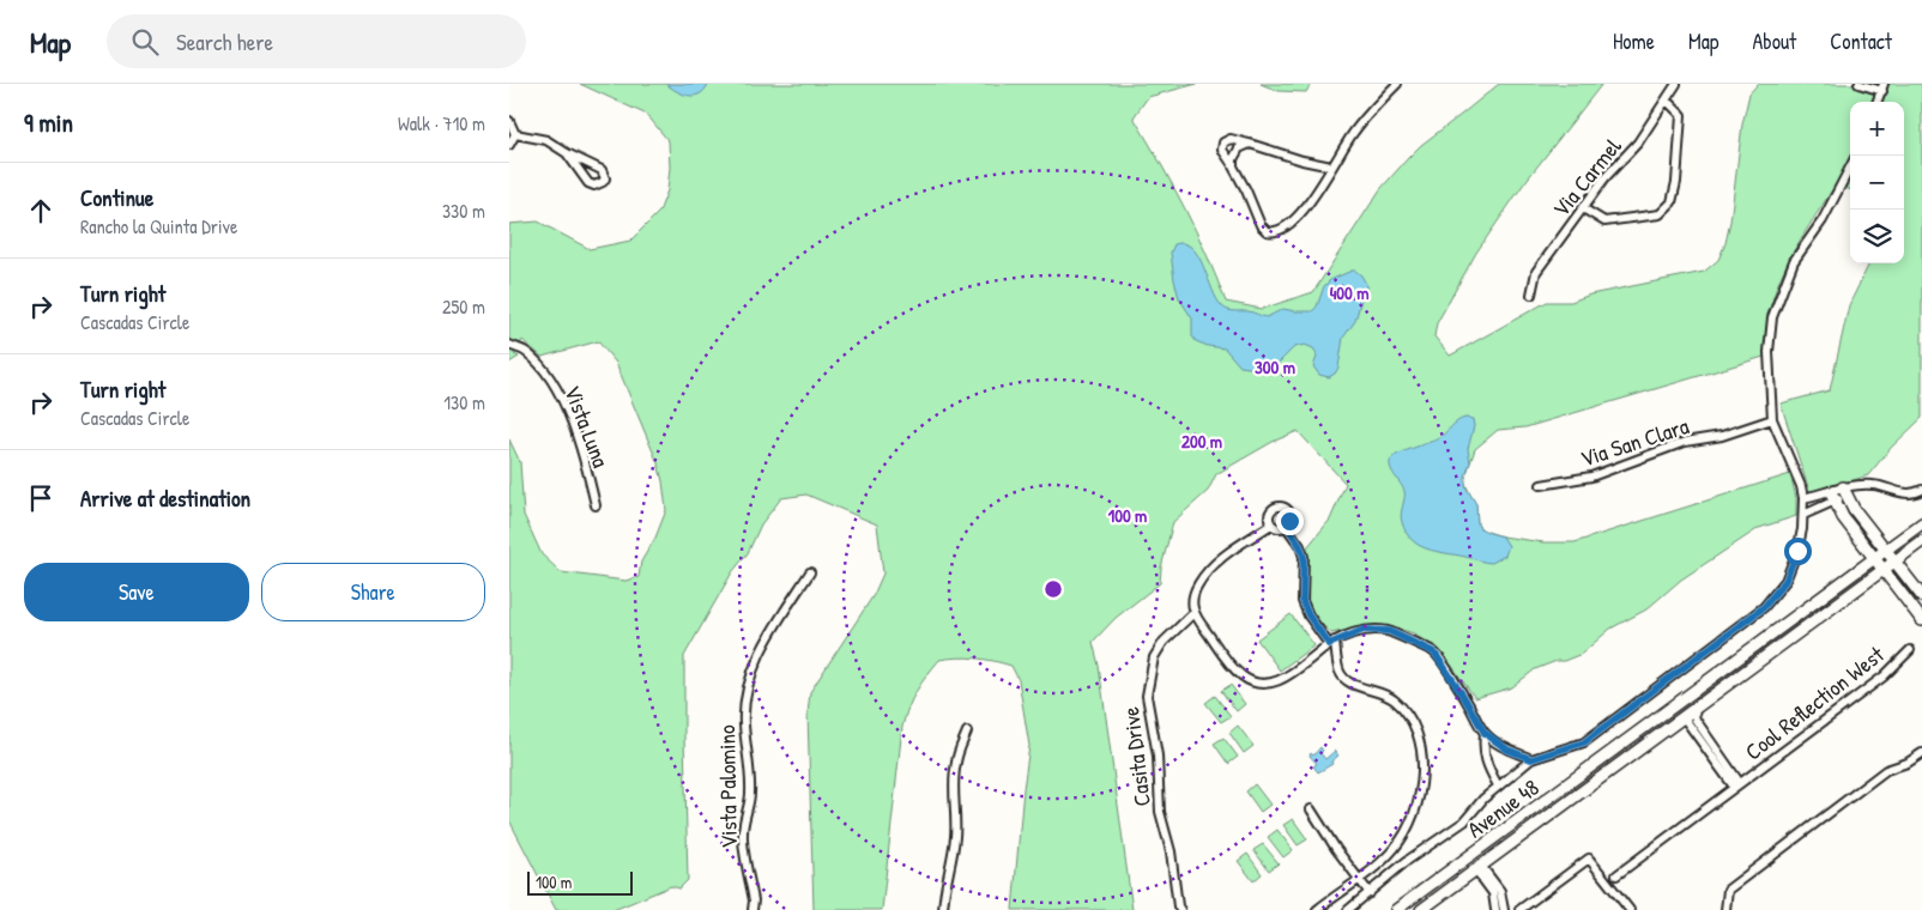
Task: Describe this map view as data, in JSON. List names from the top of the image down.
{
  "streets": {
    "main road": ["Avenue 48"],
    "street": [
      "Via Carmel",
      "Vista Luna",
      "Via San Clara",
      "Cool Reflection West",
      "Casita Drive",
      "Vista Palomino"
    ]
  },
  "crossings": [
    ["Cool Reflection West", "Avenue 48"]
  ],
  "scale_bar": "100 m",
  "page": {
    "header": "Map",
    "search": "Search here",
    "nav": [
      "Home",
      "Map",
      "About",
      "Contact"
    ],
    "heading": ["9 min", "Walk · 710 m"],
    "map_buttons": ["+", "−"],
    "list": [
      ["Continue", "Rancho la Quinta Drive", "330 m"],
      ["Turn right", "Cascadas Circle", "250 m"],
      ["Turn right", "Cascadas Circle", "130 m"],
      "Arrive at destination"
    ],
    "buttons": ["Save", "Share"],
    "scale": "100 m"
  },
  "rings": [
    "400 m",
    "300 m",
    "200 m",
    "100 m"
  ]
}
